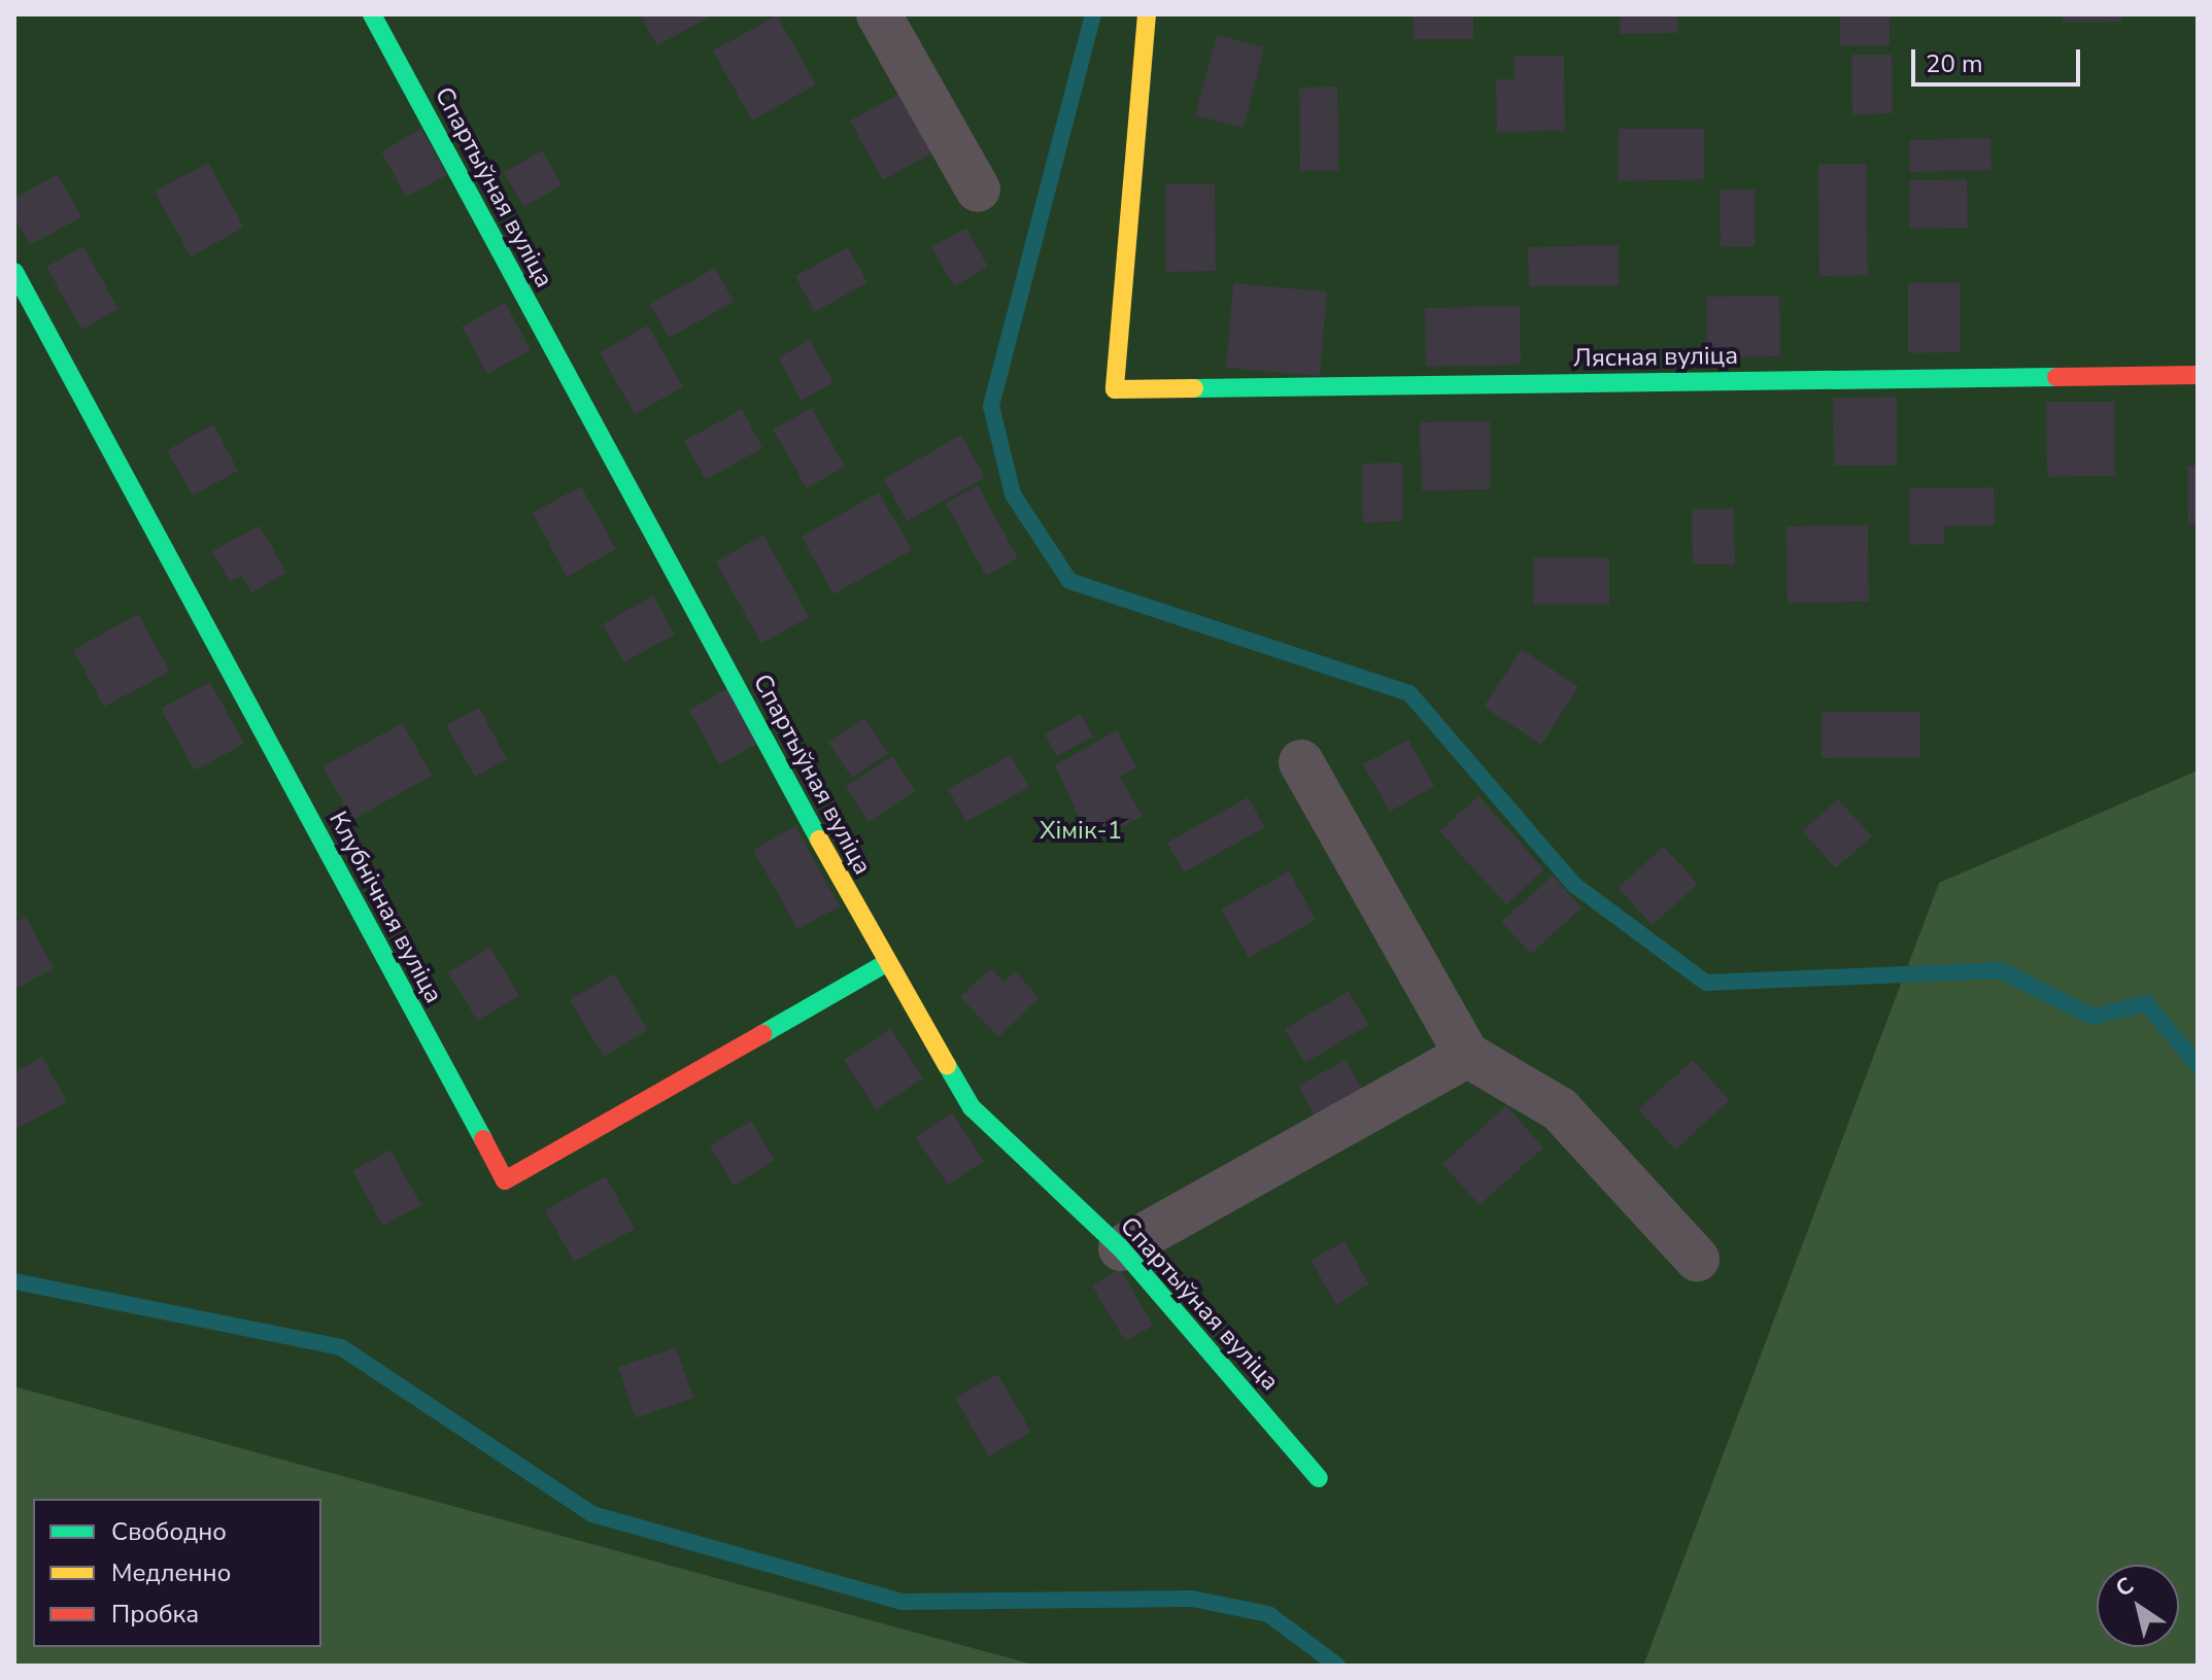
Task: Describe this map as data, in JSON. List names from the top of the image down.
{
  "streets": {
    "street": ["Спартыўная вуліца", "Лясная вуліца", "Клубнічная вуліца"]
  },
  "crossings": [
    ["Спартыўная вуліца", "Клубнічная вуліца"]
  ],
  "parks": ["Хімік-1"],
  "legend": ["Свободно", "Медленно", "Пробка"],
  "scale_bar": "20 m",
  "north": "top left"
}
